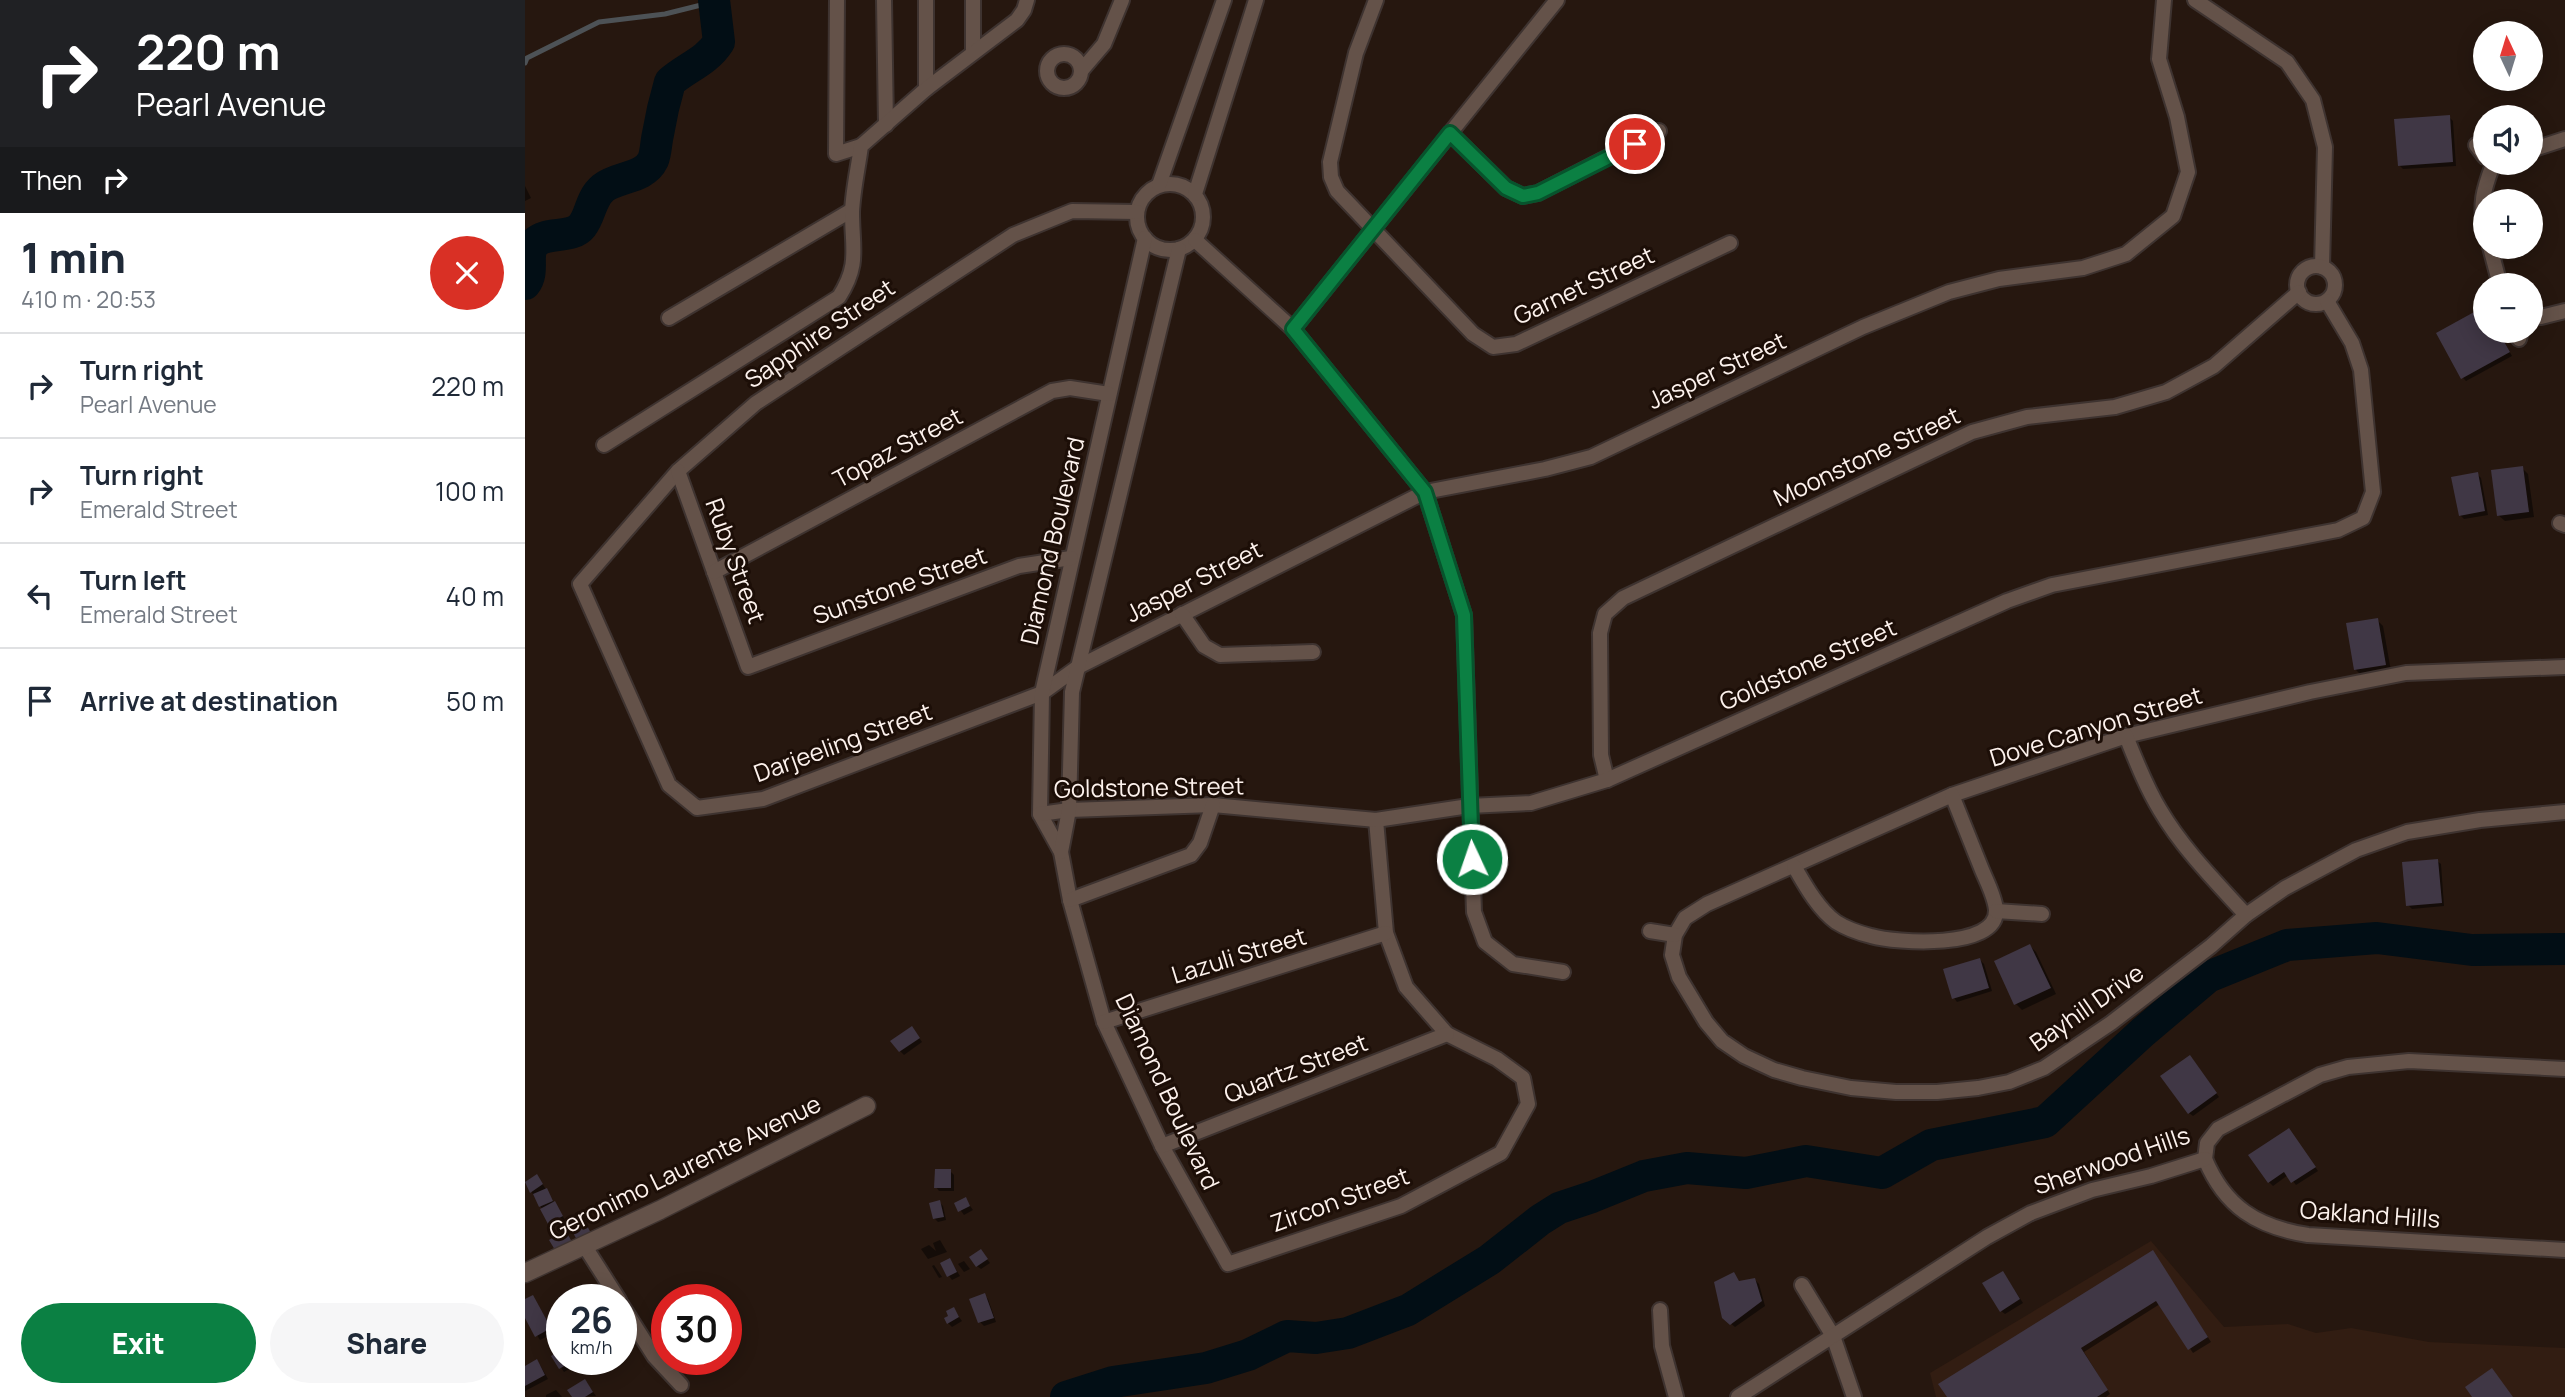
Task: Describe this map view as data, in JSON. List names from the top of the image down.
{
  "streets": {
    "street": [
      "Garnet Street",
      "Sapphire Street",
      "Jasper Street",
      "Topaz Street",
      "Moonstone Street",
      "Diamond Boulevard",
      "Ruby Street",
      "Sunstone Street",
      "Goldstone Street",
      "Dove Canyon Street",
      "Darjeeling Street",
      "Lazuli Street",
      "Bayhill Drive",
      "Quartz Street",
      "Sherwood Hills",
      "Geronimo Laurente Avenue",
      "Zircon Street",
      "Oakland Hills"
    ]
  },
  "crossings": [
    ["Sapphire Street", "Diamond Boulevard"],
    ["Sapphire Street", "Ruby Street"],
    ["Sapphire Street", "Darjeeling Street"],
    ["Jasper Street", "Diamond Boulevard"],
    ["Jasper Street", "Darjeeling Street"],
    ["Topaz Street", "Diamond Boulevard"],
    ["Topaz Street", "Ruby Street"],
    ["Moonstone Street", "Goldstone Street"],
    ["Diamond Boulevard", "Sunstone Street"],
    ["Diamond Boulevard", "Goldstone Street"],
    ["Diamond Boulevard", "Darjeeling Street"],
    ["Diamond Boulevard", "Lazuli Street"],
    ["Diamond Boulevard", "Quartz Street"],
    ["Diamond Boulevard", "Zircon Street"],
    ["Ruby Street", "Sunstone Street"],
    ["Dove Canyon Street", "Bayhill Drive"],
    ["Quartz Street", "Zircon Street"],
    ["Sherwood Hills", "Oakland Hills"]
  ],
  "north": "top",
  "page": {
    "turn": ["220 m", "Pearl Avenue"],
    "map_buttons": ["+", "−"],
    "then": "Then",
    "heading": ["1 min", "410 m · 20:53"],
    "list": [
      {
        "name": "Turn right",
        "note": "Pearl Avenue",
        "value": "220 m"
      },
      {
        "name": "Turn right",
        "note": "Emerald Street",
        "value": "100 m"
      },
      {
        "name": "Turn left",
        "note": "Emerald Street",
        "value": "40 m"
      },
      {
        "name": "Arrive at destination",
        "value": "50 m"
      }
    ],
    "speed": "26 km/h",
    "limit": "30",
    "buttons": ["Exit", "Share"]
  }
}
